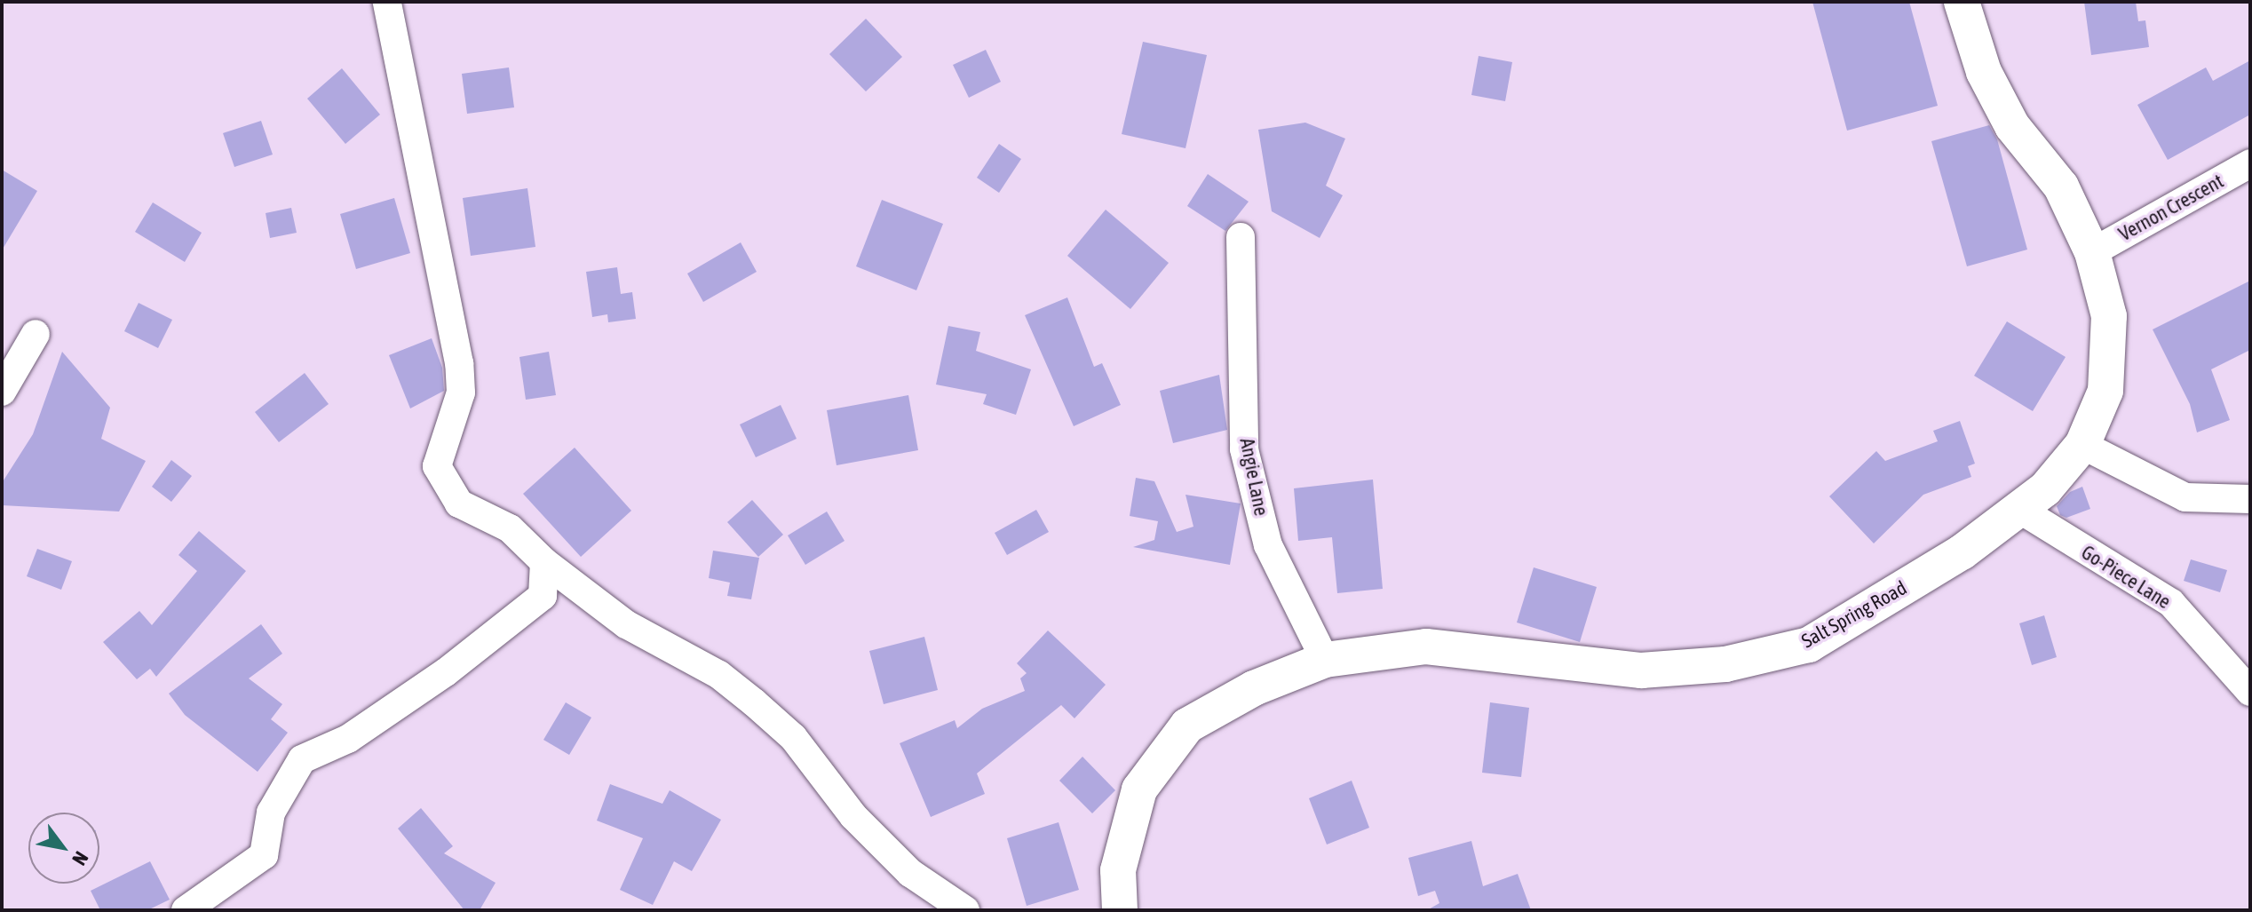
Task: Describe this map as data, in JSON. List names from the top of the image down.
{
  "streets": {
    "street": [
      "Vernon Crescent",
      "Angie Lane",
      "Go-Piece Lane",
      "Salt Spring Road"
    ]
  },
  "crossings": [
    ["Vernon Crescent", "Salt Spring Road"],
    ["Angie Lane", "Salt Spring Road"],
    ["Go-Piece Lane", "Salt Spring Road"]
  ],
  "north": "bottom right"
}
